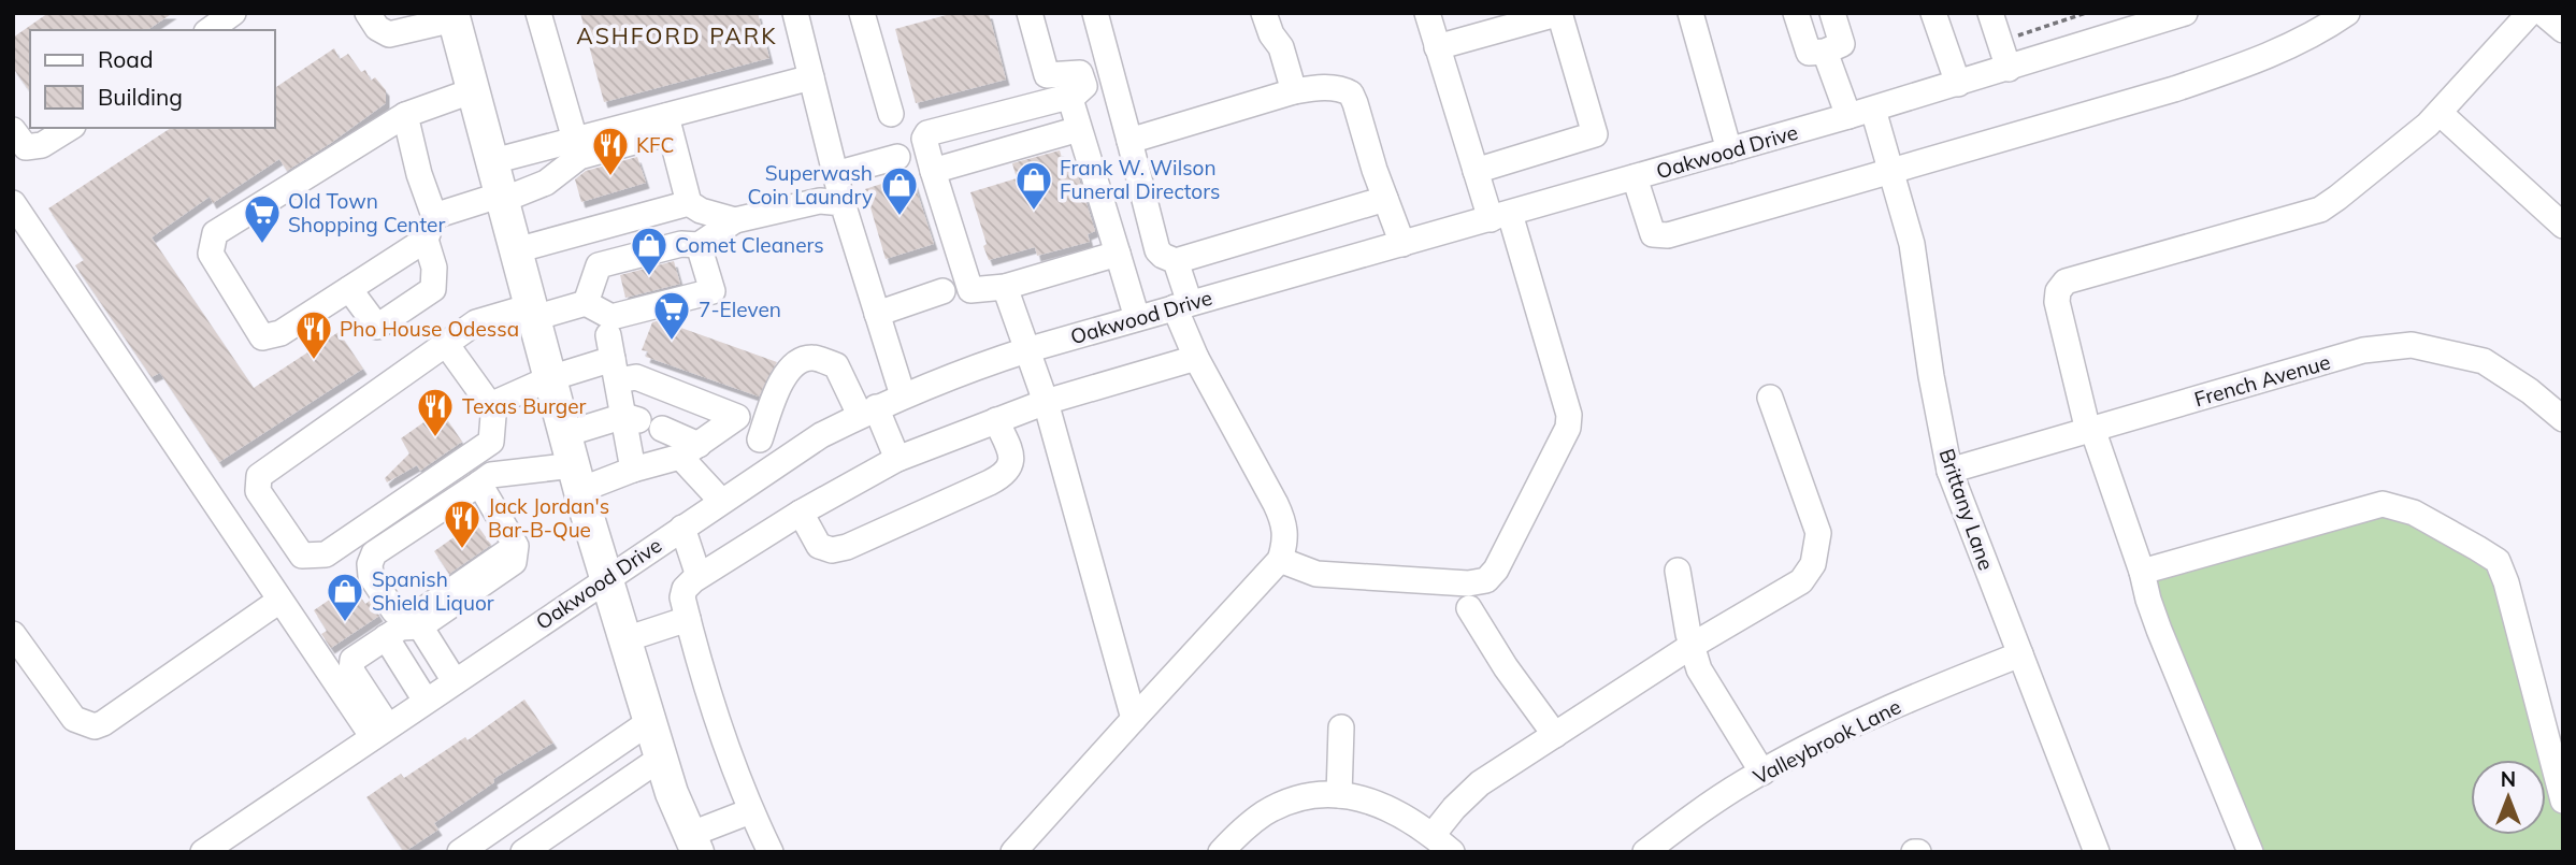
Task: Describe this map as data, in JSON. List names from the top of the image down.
{
  "streets": {
    "street": [
      "Oakwood Drive",
      "French Avenue",
      "Brittany Lane",
      "Valleybrook Lane"
    ]
  },
  "crossings": [
    ["Oakwood Drive", "Brittany Lane"],
    ["French Avenue", "Brittany Lane"],
    ["Brittany Lane", "Valleybrook Lane"]
  ],
  "districts": ["ASHFORD PARK"],
  "places": {
    "restaurant": [
      "KFC",
      "Pho House Odessa",
      "Texas Burger",
      "Jack Jordan's Bar-B-Que"
    ],
    "shop": [
      "Frank W. Wilson Funeral Directors",
      "Superwash Coin Laundry",
      "Comet Cleaners",
      "Spanish Shield Liquor"
    ],
    "supermarket": ["Old Town Shopping Center", "7-Eleven"]
  },
  "legend": ["Road", "Building"],
  "north": "top"
}
